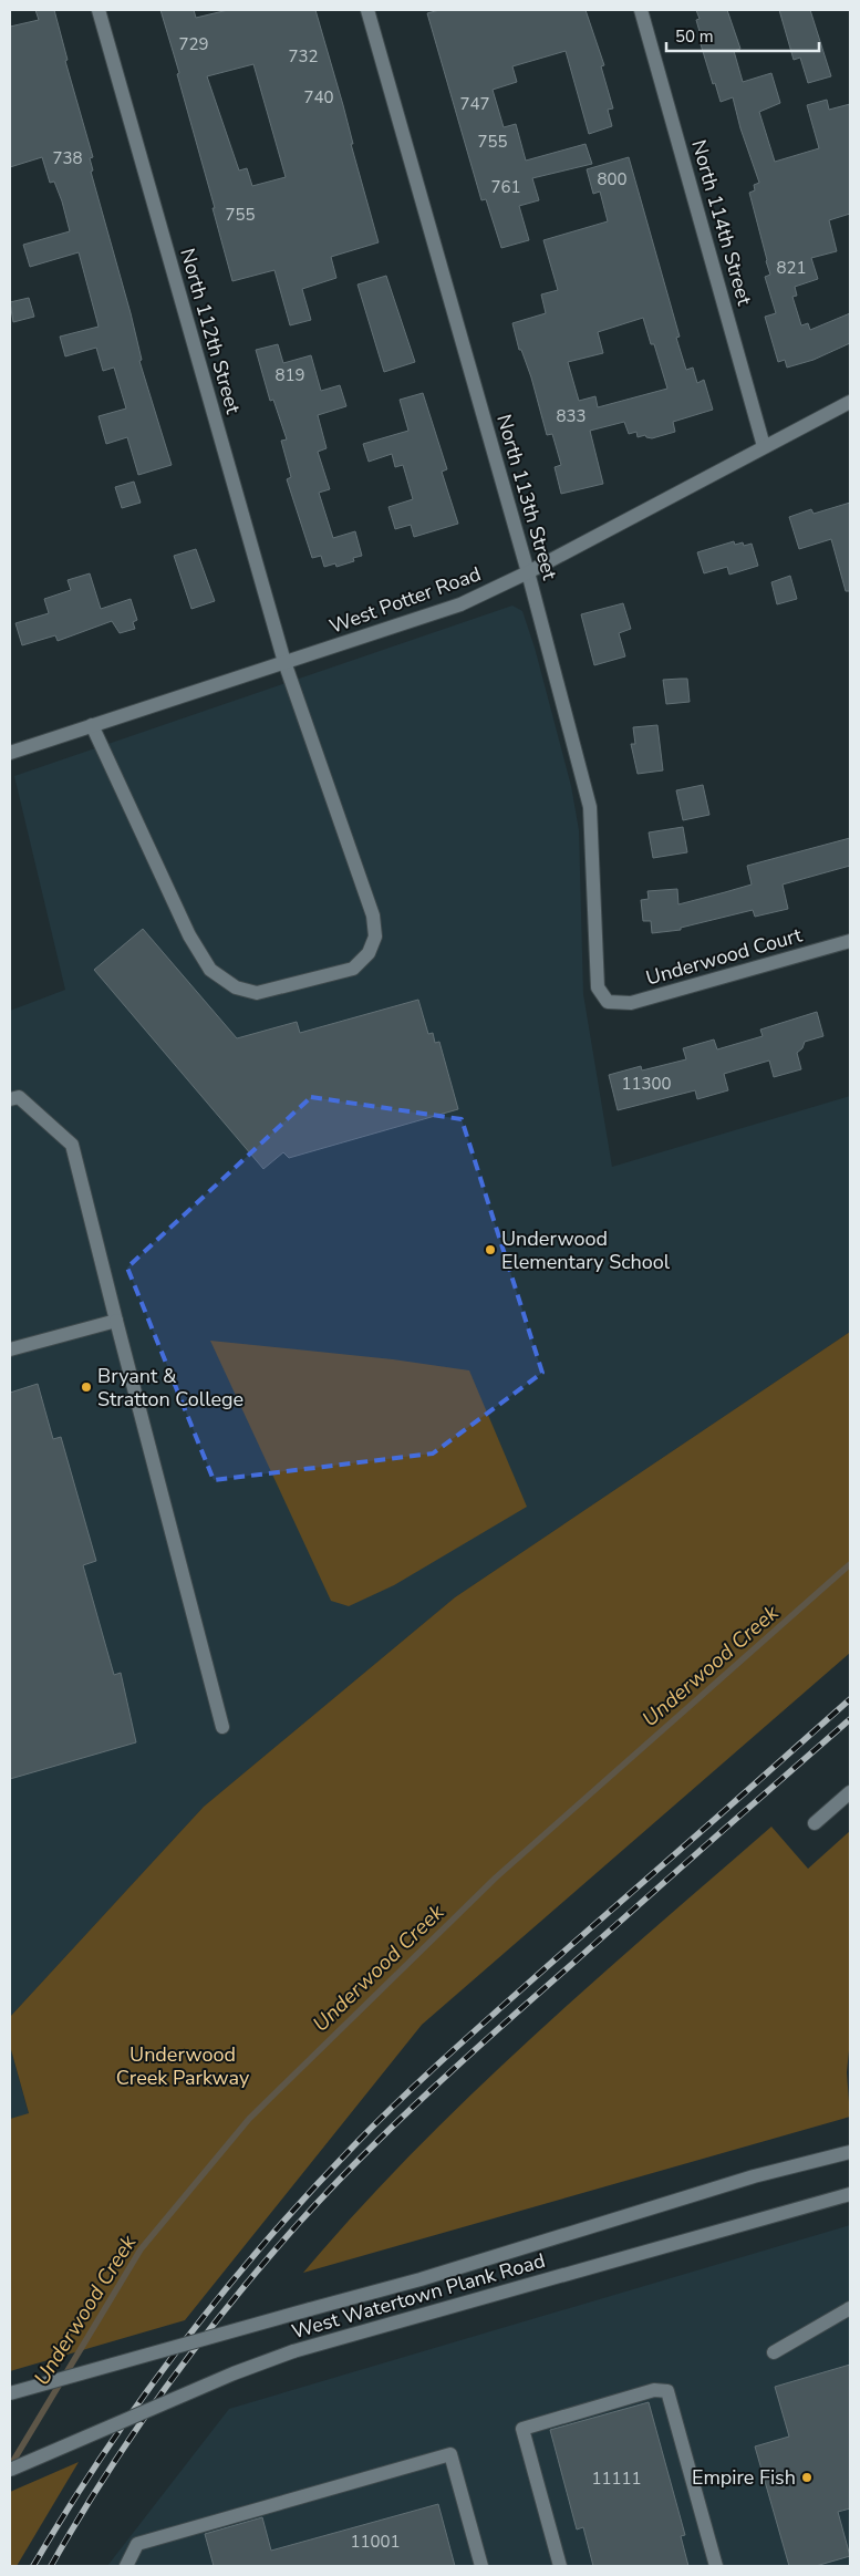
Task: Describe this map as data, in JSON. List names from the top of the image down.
{
  "streets": {
    "street": [
      "North 114th Street",
      "North 112th Street",
      "North 113th Street",
      "West Potter Road",
      "Underwood Court",
      "West Watertown Plank Road"
    ]
  },
  "crossings": [
    ["North 114th Street", "West Potter Road"],
    ["North 112th Street", "West Potter Road"],
    ["North 113th Street", "West Potter Road"],
    ["North 113th Street", "Underwood Court"]
  ],
  "water": ["Underwood Creek"],
  "parks": ["Underwood Creek Parkway"],
  "places": ["Underwood Elementary School", "Bryant & Stratton College", "Empire Fish"],
  "house_numbers": [
    "729",
    "732",
    "740",
    "747",
    "755",
    "738",
    "800",
    "761",
    "755",
    "821",
    "819",
    "833",
    "11300",
    "11111",
    "11001"
  ],
  "scale_bar": "50 m"
}
